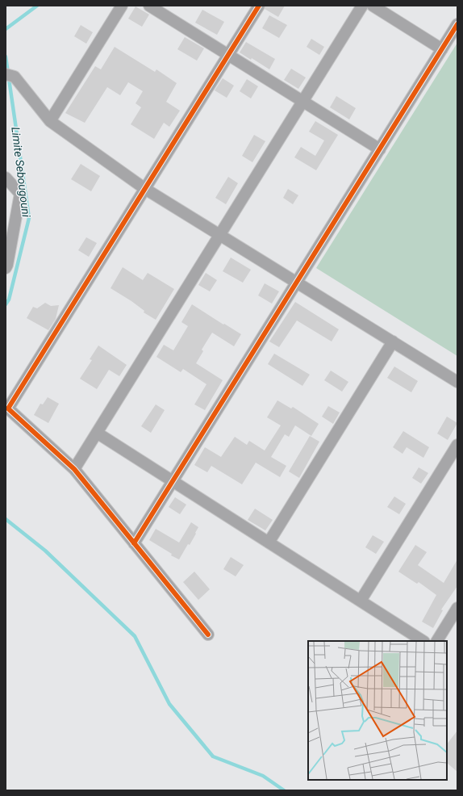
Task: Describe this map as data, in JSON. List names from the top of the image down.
{
  "water": ["Limite Sebougouni"]
}
